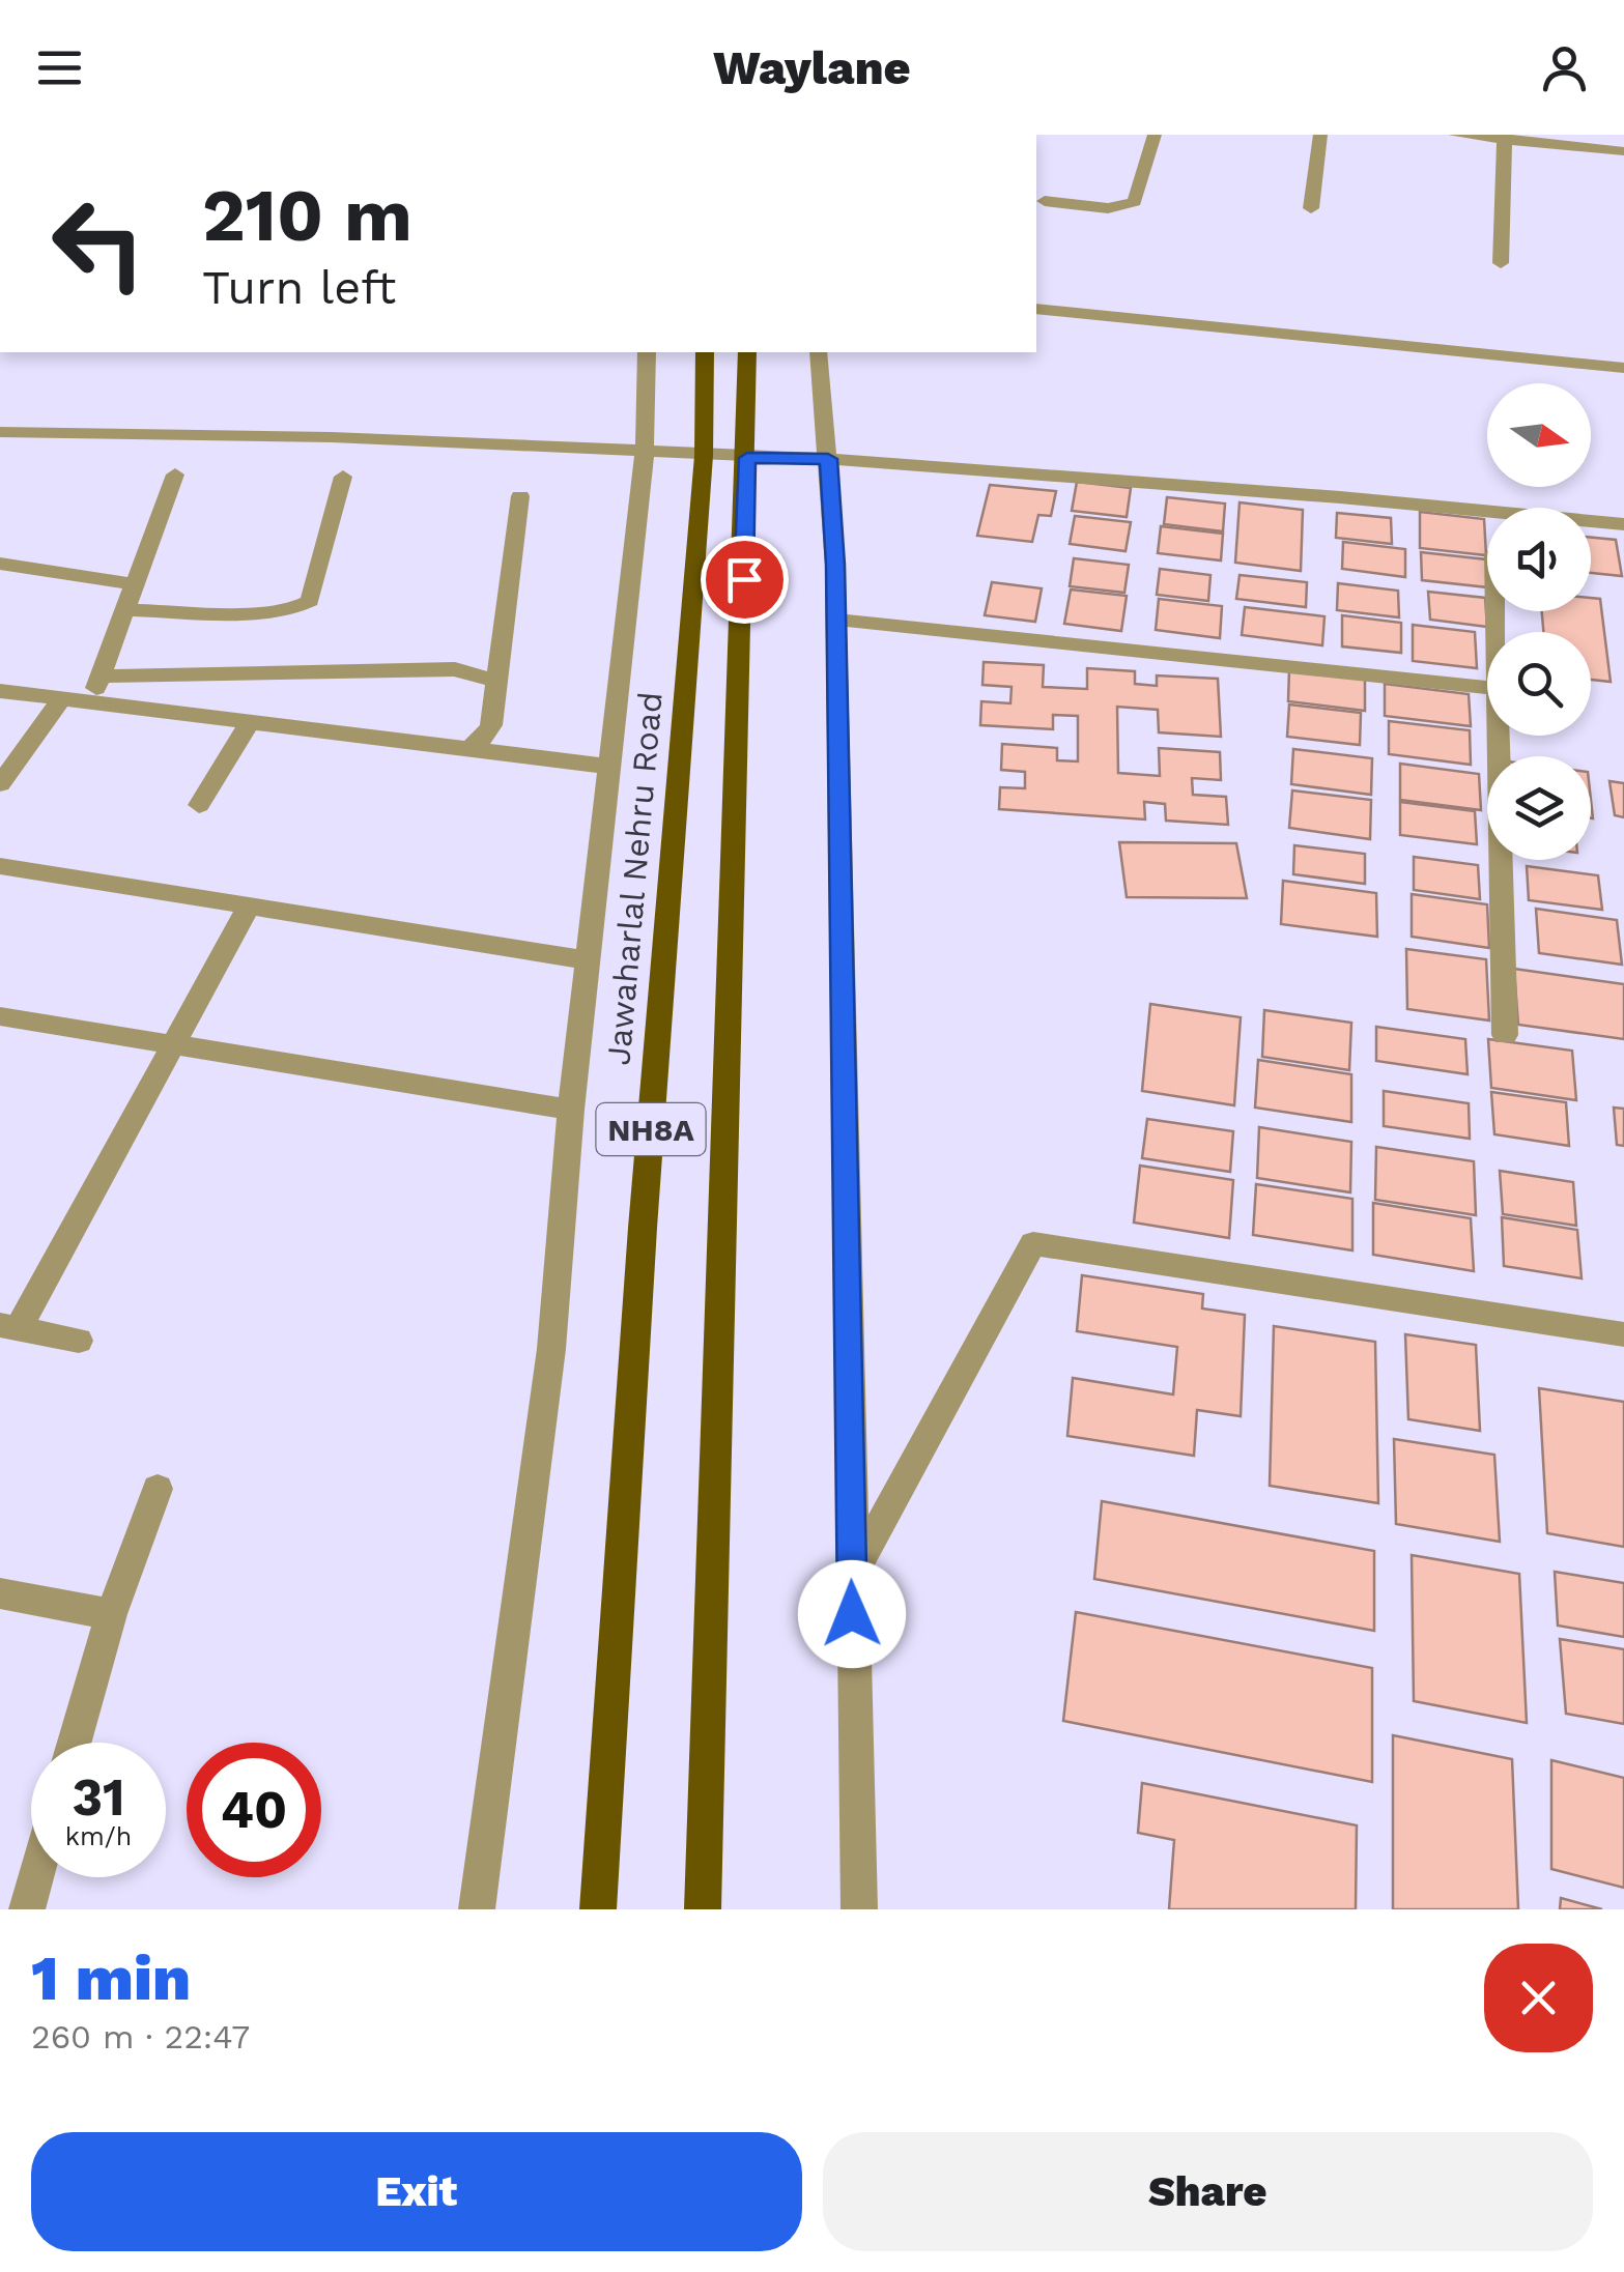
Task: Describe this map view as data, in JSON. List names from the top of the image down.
{
  "streets": {
    "main road": ["Jawaharlal Nehru Road", "NH8A"]
  },
  "north": "right",
  "page": {
    "header": "Waylane",
    "turn": ["210 m", "Turn left"],
    "speed": "31 km/h",
    "limit": "40",
    "heading": ["1 min", "260 m · 22:47"],
    "buttons": ["Exit", "Share"]
  }
}
